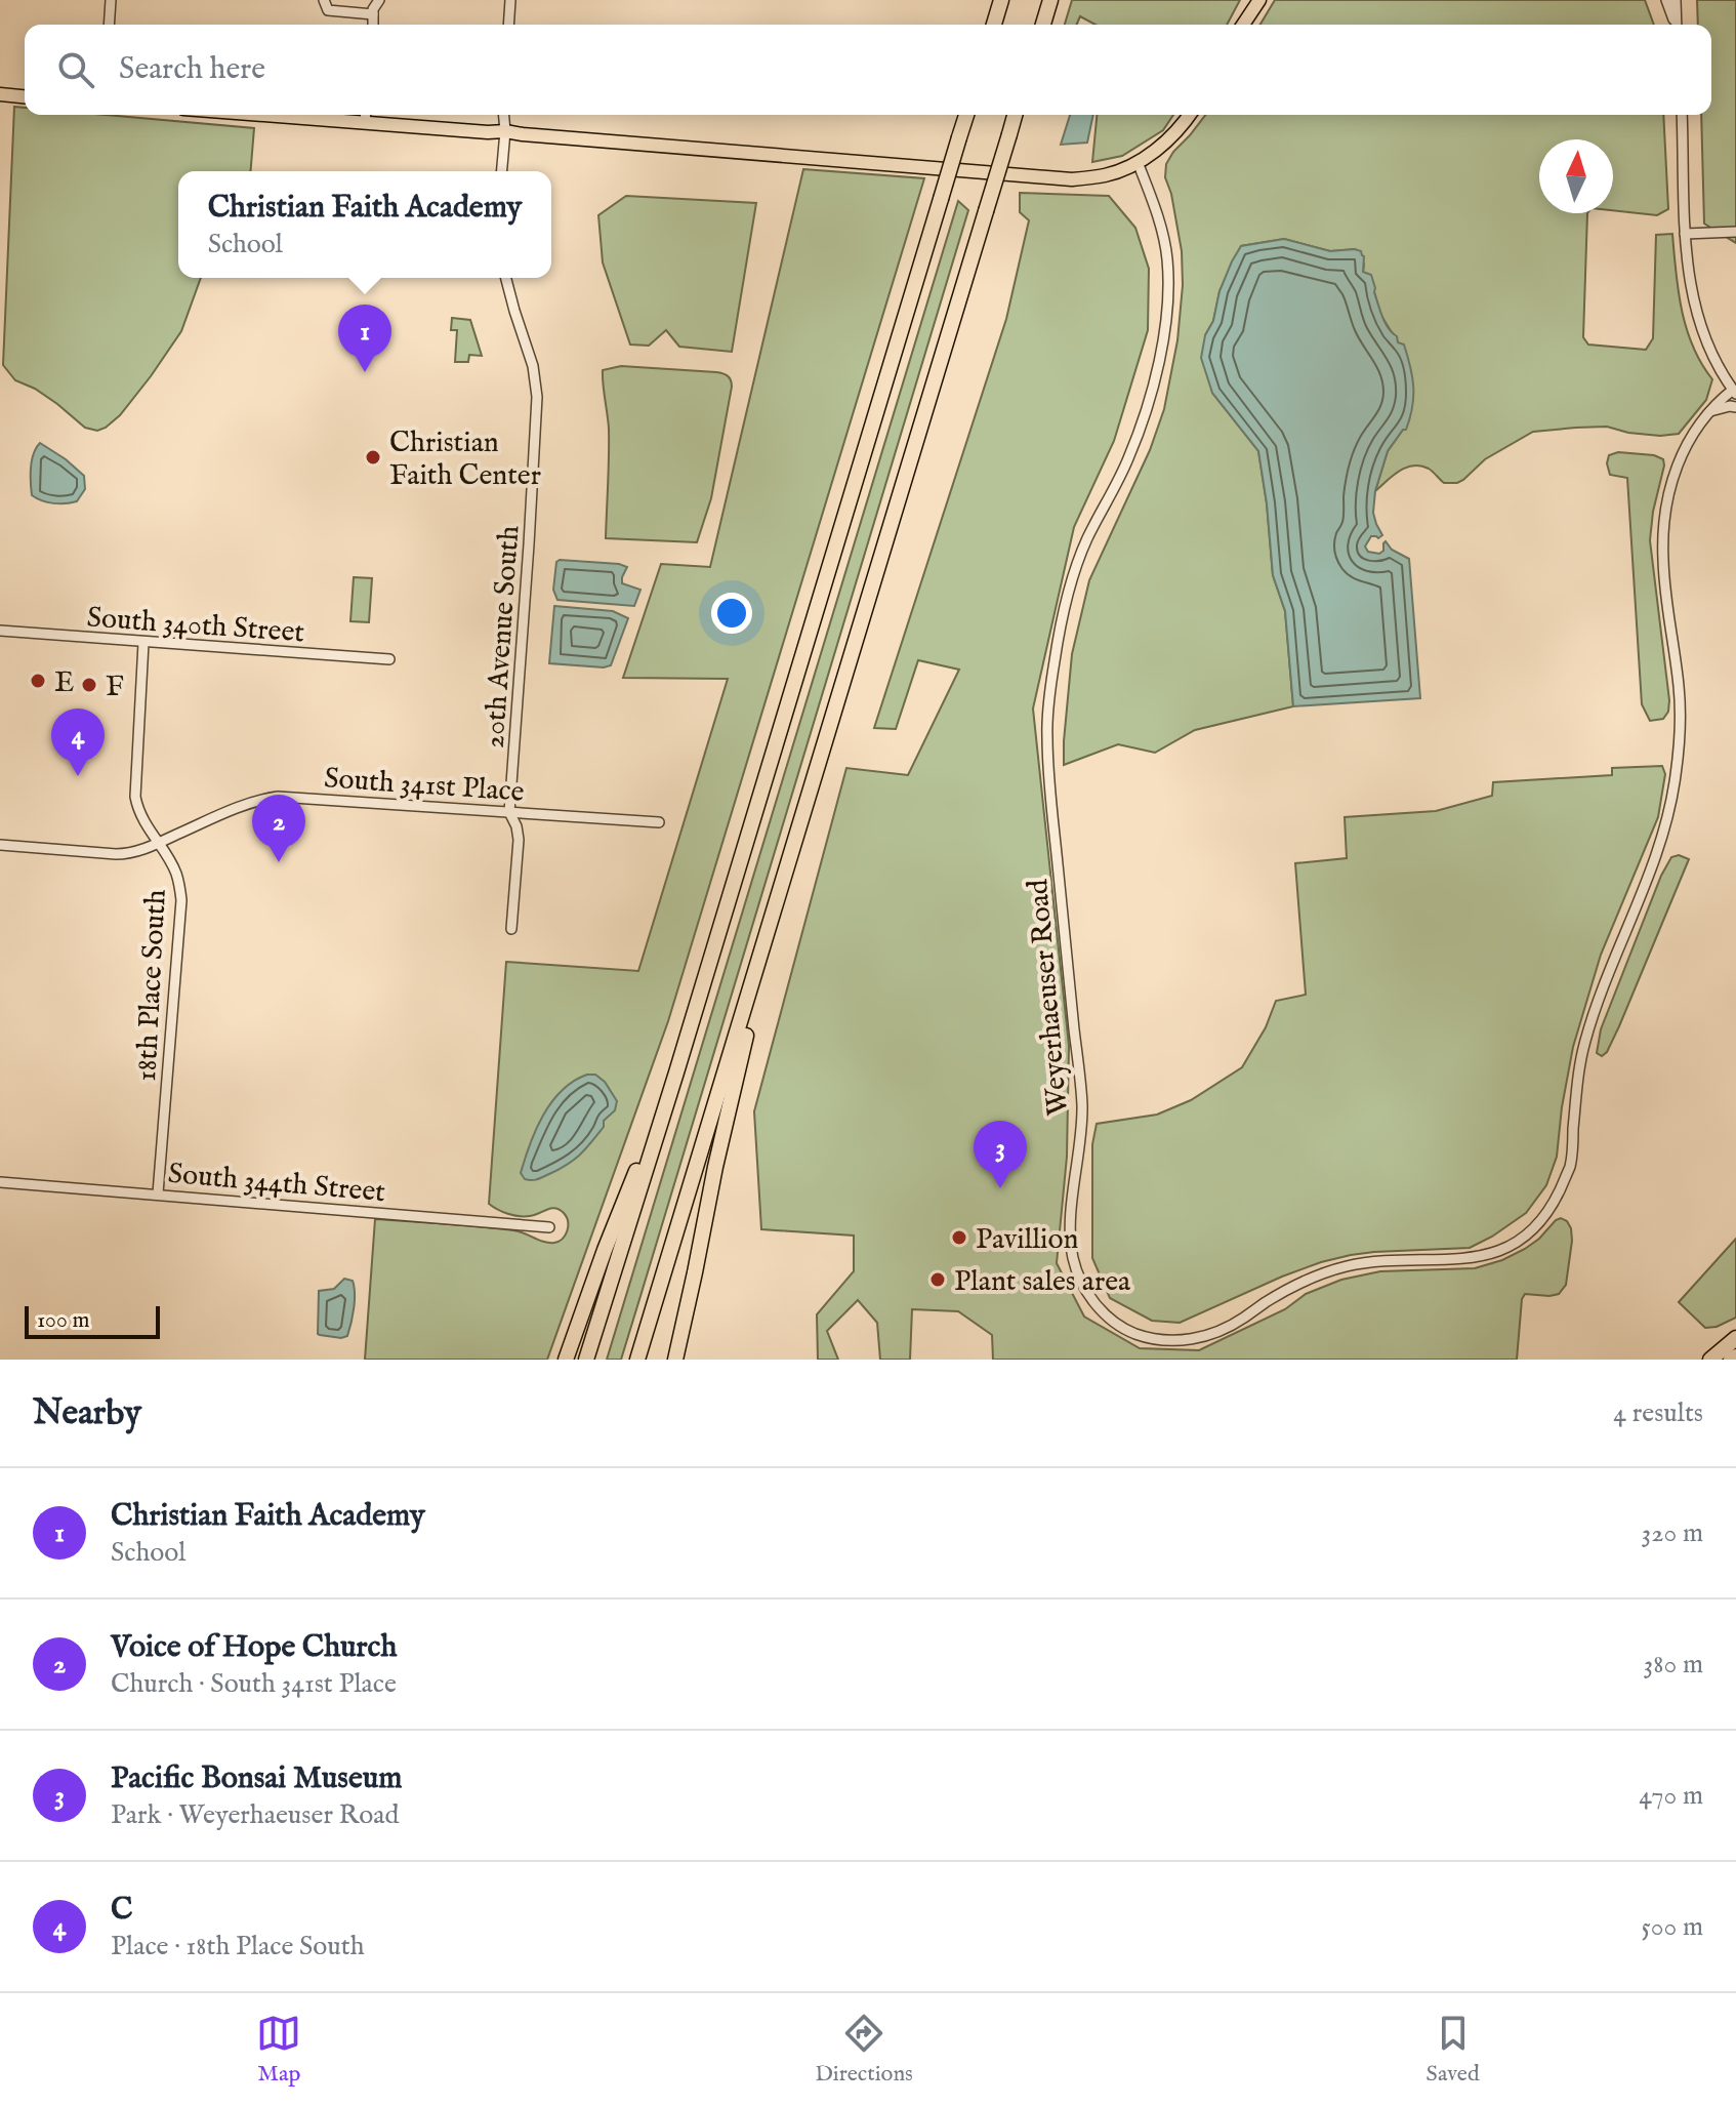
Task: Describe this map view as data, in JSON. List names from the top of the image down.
{
  "streets": {
    "street": [
      "South 340th Street",
      "20th Avenue South",
      "South 341st Place",
      "18th Place South",
      "Weyerhaeuser Road",
      "South 344th Street"
    ]
  },
  "crossings": [
    ["South 340th Street", "18th Place South"],
    ["20th Avenue South", "South 341st Place"],
    ["South 341st Place", "18th Place South"],
    ["18th Place South", "South 344th Street"]
  ],
  "places": [
    "Christian Faith Center",
    "E",
    "F",
    "Pavillion",
    "Plant sales area"
  ],
  "scale_bar": "100 m",
  "north": "top",
  "page": {
    "search": "Search here",
    "popup": ["Christian Faith Academy", "School"],
    "pins": [
      "1",
      "4",
      "2",
      "3"
    ],
    "scale": "100 m",
    "heading": ["Nearby", "4 results"],
    "list": [
      {
        "mark": "1",
        "name": "Christian Faith Academy",
        "note": "School",
        "value": "320 m"
      },
      {
        "mark": "2",
        "name": "Voice of Hope Church",
        "note": "Church · South 341st Place",
        "value": "380 m"
      },
      {
        "mark": "3",
        "name": "Pacific Bonsai Museum",
        "note": "Park · Weyerhaeuser Road",
        "value": "470 m"
      },
      {
        "mark": "4",
        "name": "C",
        "note": "Place · 18th Place South",
        "value": "500 m"
      }
    ],
    "nav": ["Map", "Directions", "Saved"]
  }
}
